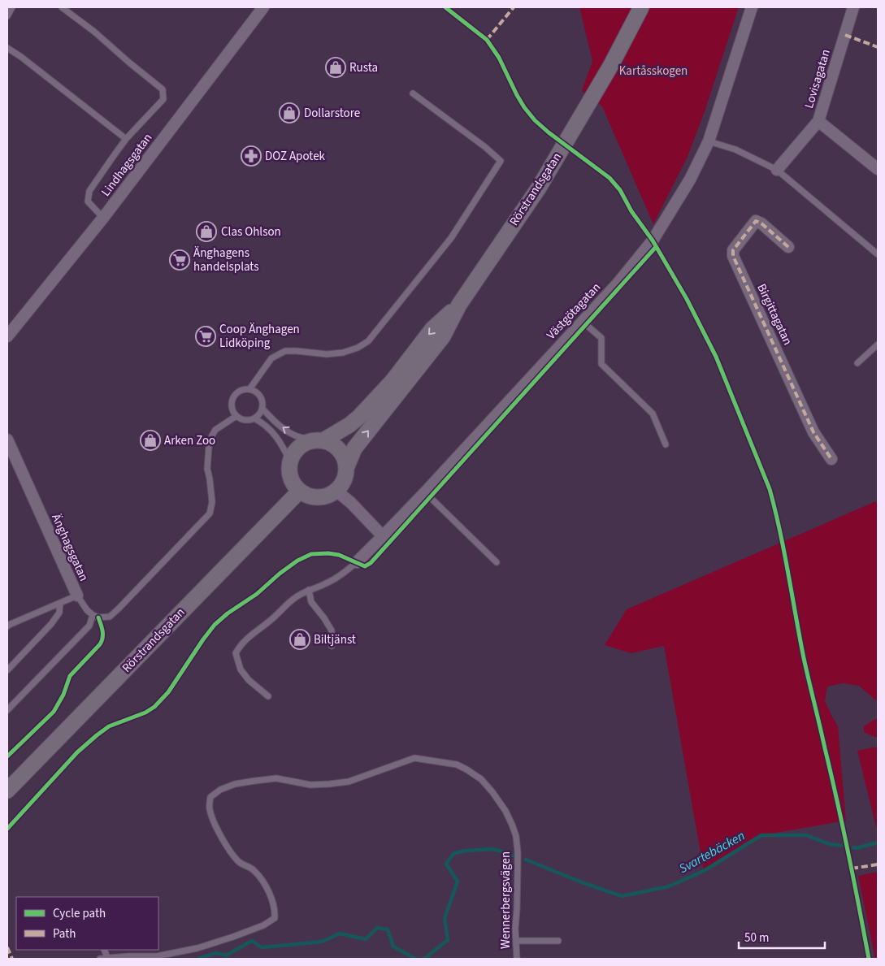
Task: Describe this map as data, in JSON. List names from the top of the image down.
{
  "streets": {
    "main road": ["Rörstrandsgatan"],
    "street": [
      "Lovisagatan",
      "Lindhagsgatan",
      "Västgötagatan",
      "Birgittagatan",
      "Änghagsgatan"
    ],
    "lane": ["Wennerbergsvägen"]
  },
  "water": ["Svartebäcken"],
  "parks": ["Kartåsskogen"],
  "places": {
    "shop": [
      "Rusta",
      "Dollarstore",
      "Clas Ohlson",
      "Arken Zoo",
      "Biltjänst"
    ],
    "pharmacy": ["DOZ Apotek"],
    "supermarket": ["Änghagens handelsplats", "Coop Änghagen Lidköping"]
  },
  "legend": ["Cycle path", "Path"],
  "scale_bar": "50 m"
}
